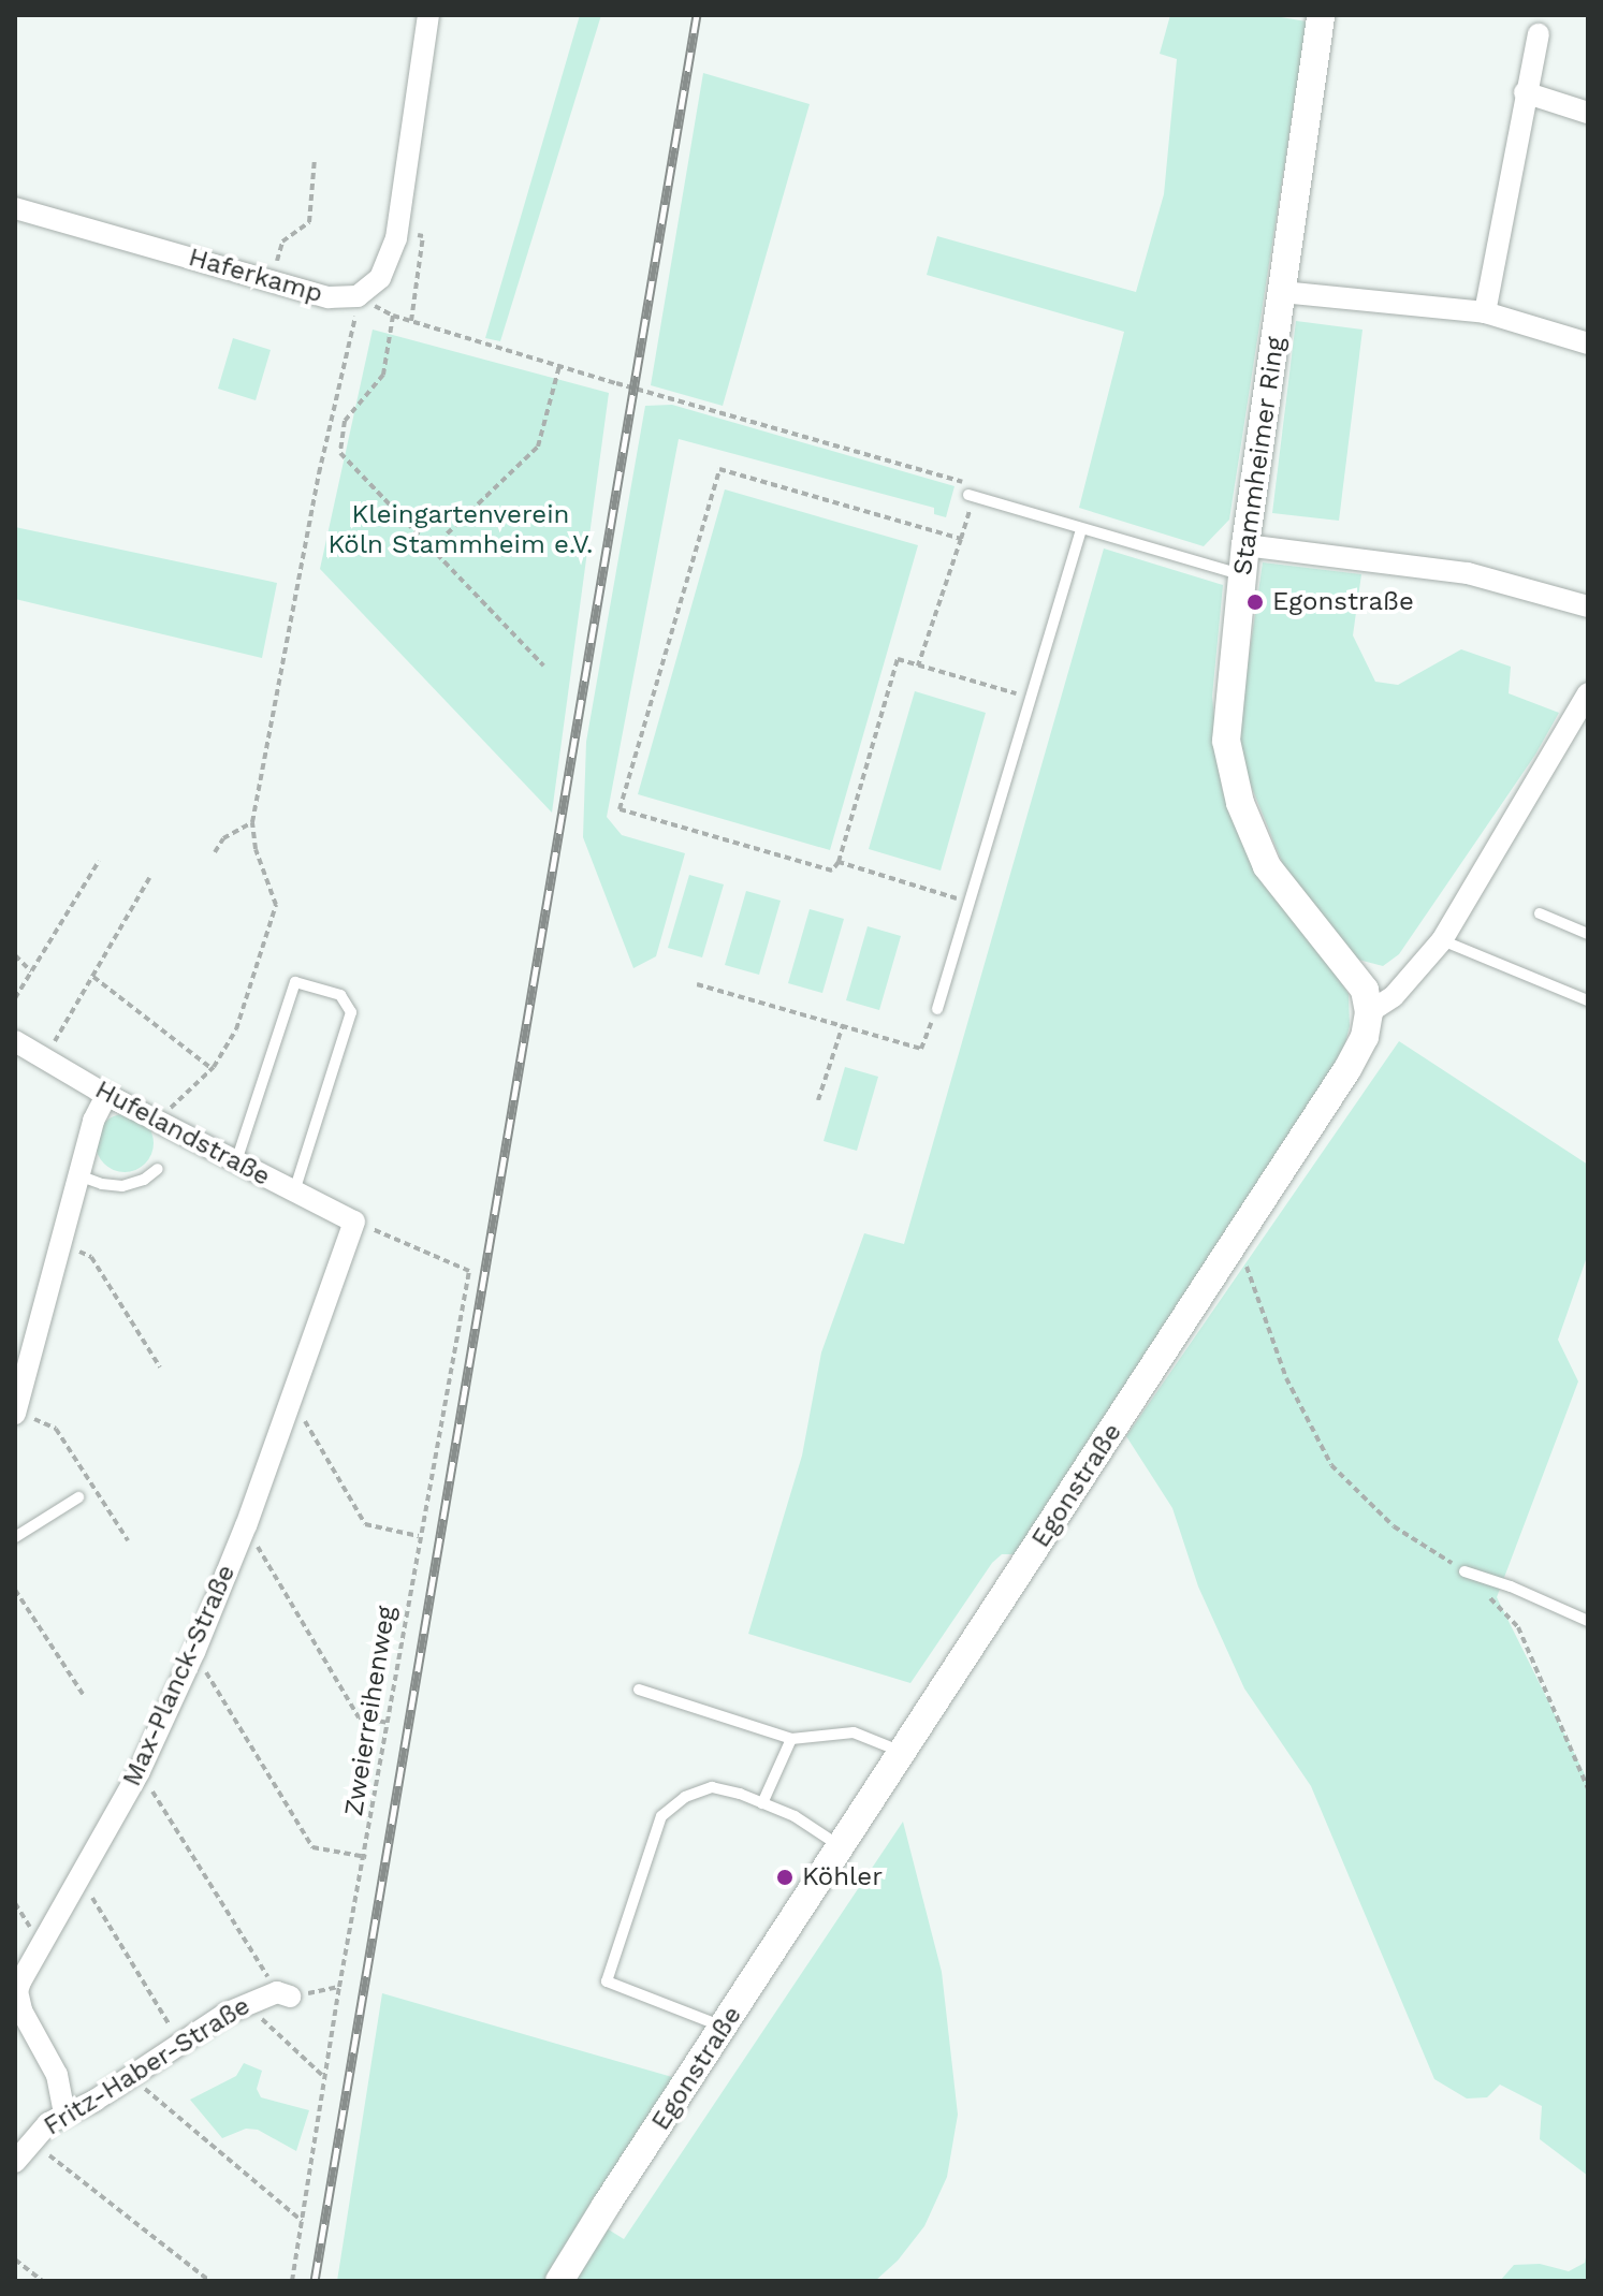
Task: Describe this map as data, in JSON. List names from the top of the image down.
{
  "streets": {
    "street": [
      "Haferkamp",
      "Stammheimer Ring",
      "Hufelandstraße",
      "Egonstraße",
      "Max-Planck-Straße",
      "Fritz-Haber-Straße"
    ],
    "path": ["Zweierreihenweg"]
  },
  "crossings": [
    ["Stammheimer Ring", "Egonstraße"],
    ["Hufelandstraße", "Max-Planck-Straße"],
    ["Hufelandstraße", "Zweierreihenweg"],
    ["Max-Planck-Straße", "Zweierreihenweg"],
    ["Max-Planck-Straße", "Fritz-Haber-Straße"]
  ],
  "parks": ["Kleingartenverein Köln Stammheim e.V."],
  "places": ["Egonstraße", "Köhler"]
}
